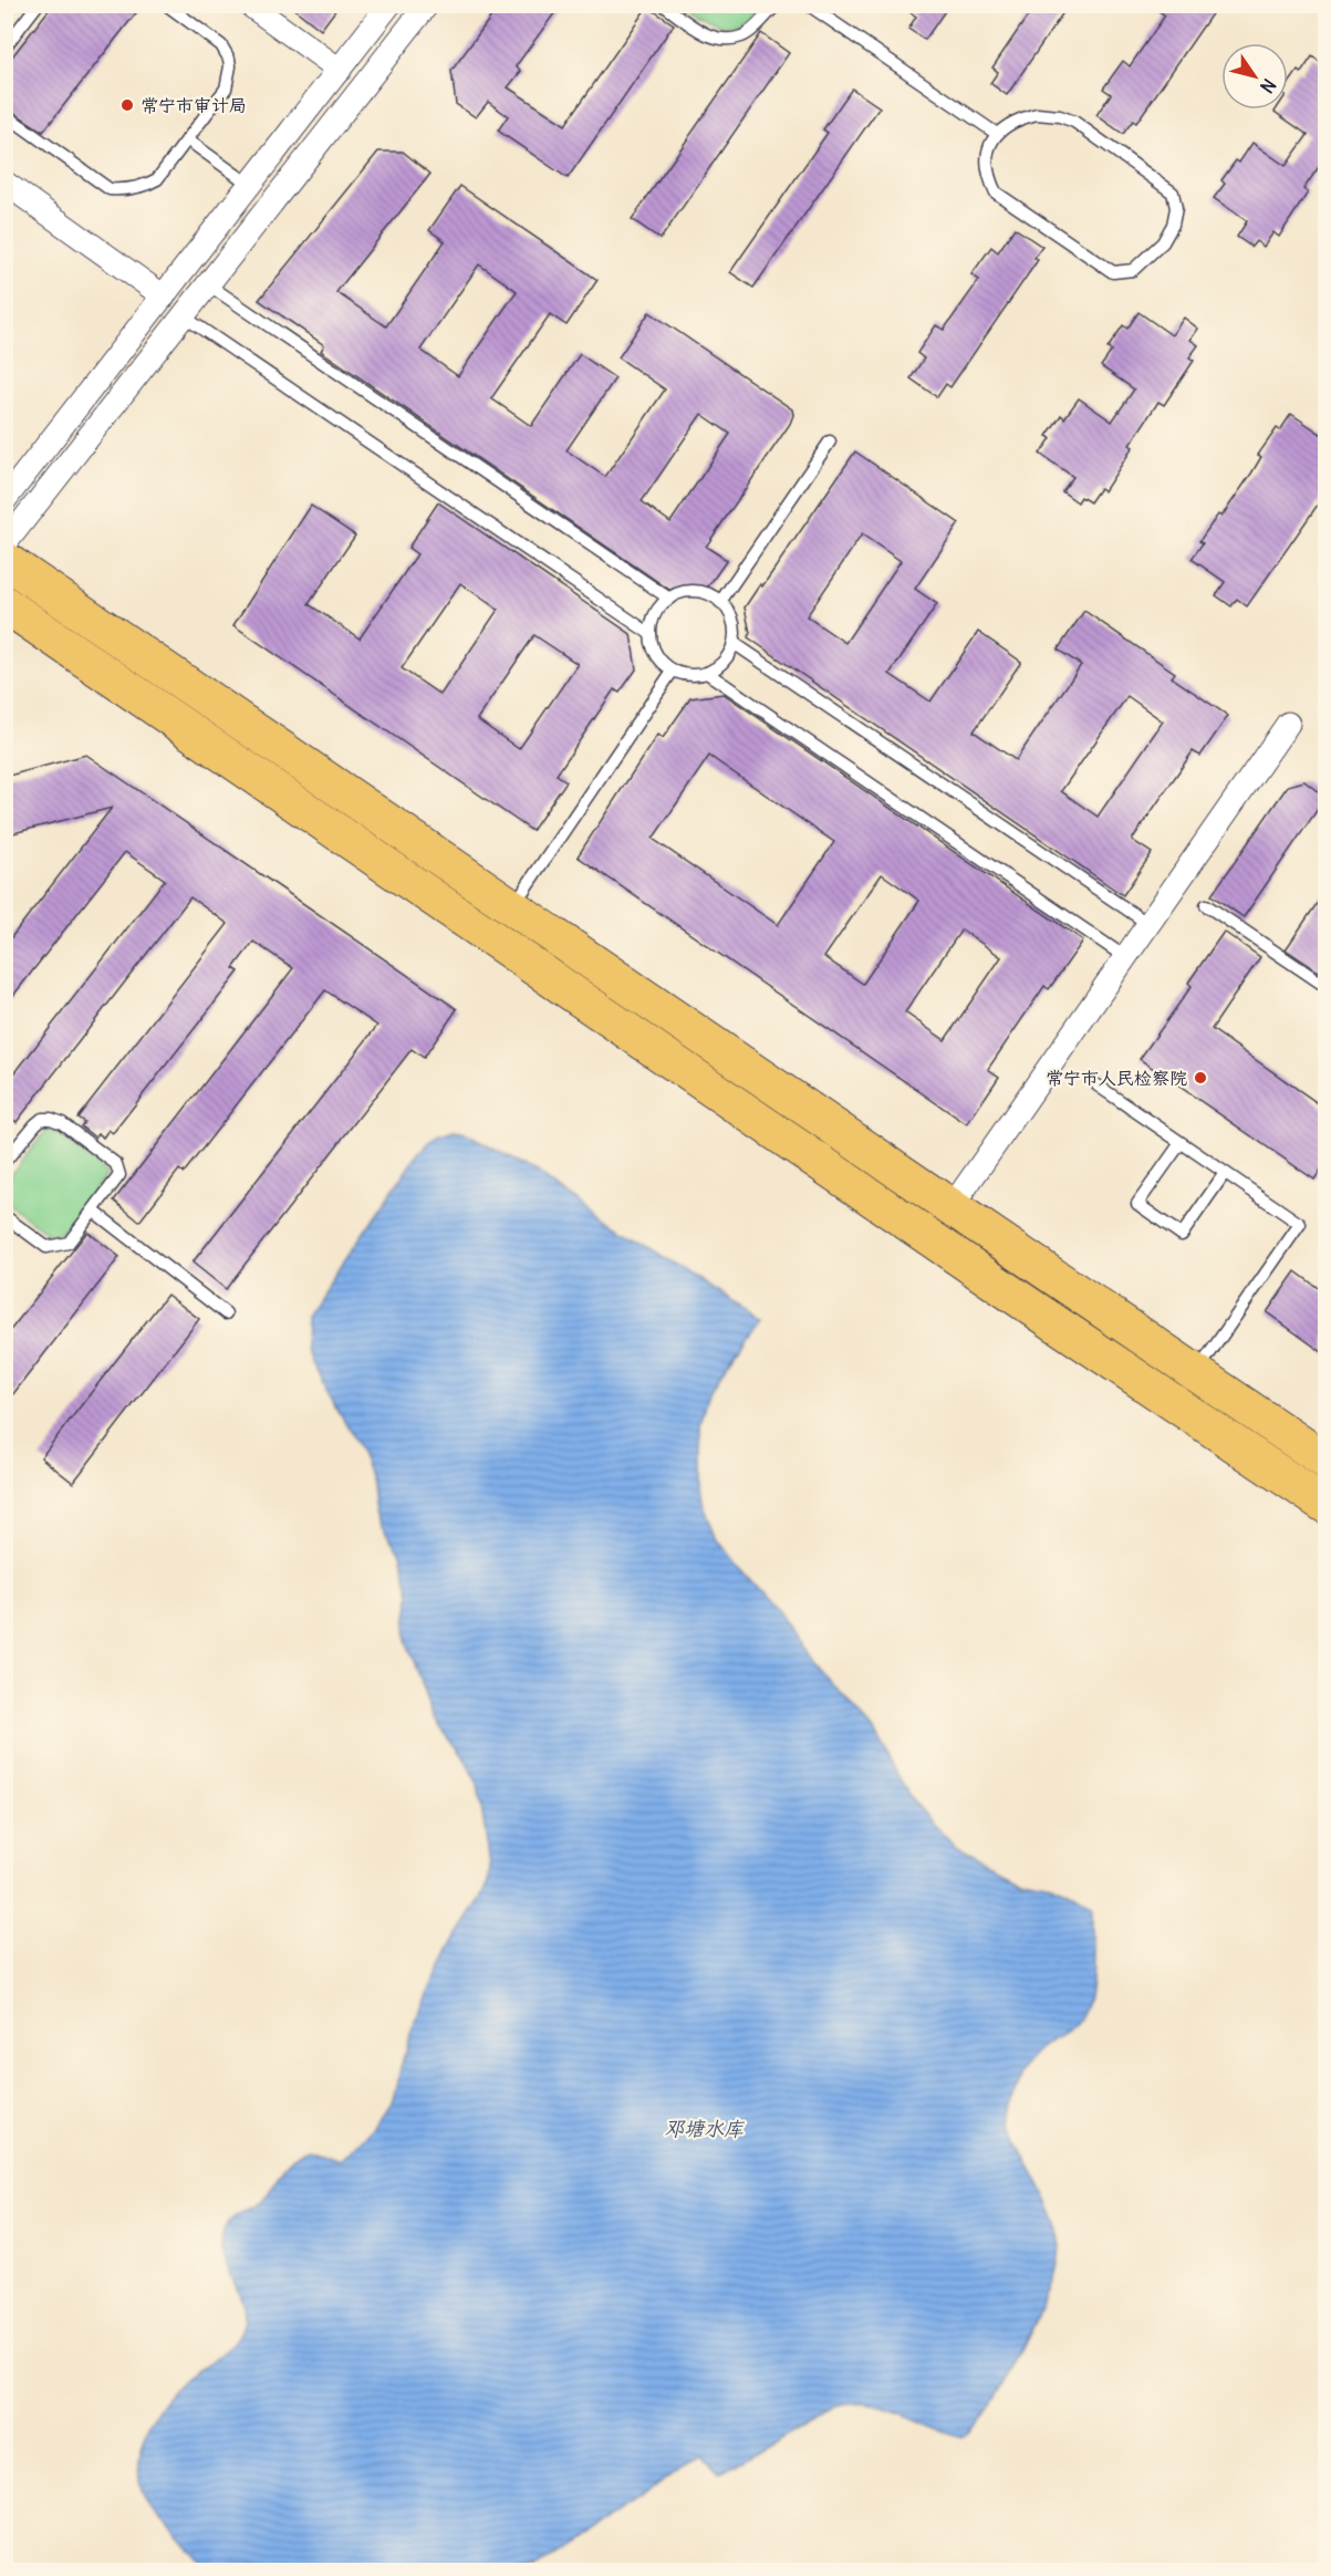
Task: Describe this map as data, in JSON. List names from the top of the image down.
{
  "water": ["邓塘水库"],
  "places": ["常宁市审计局", "常宁市人民检察院"],
  "north": "bottom right"
}
